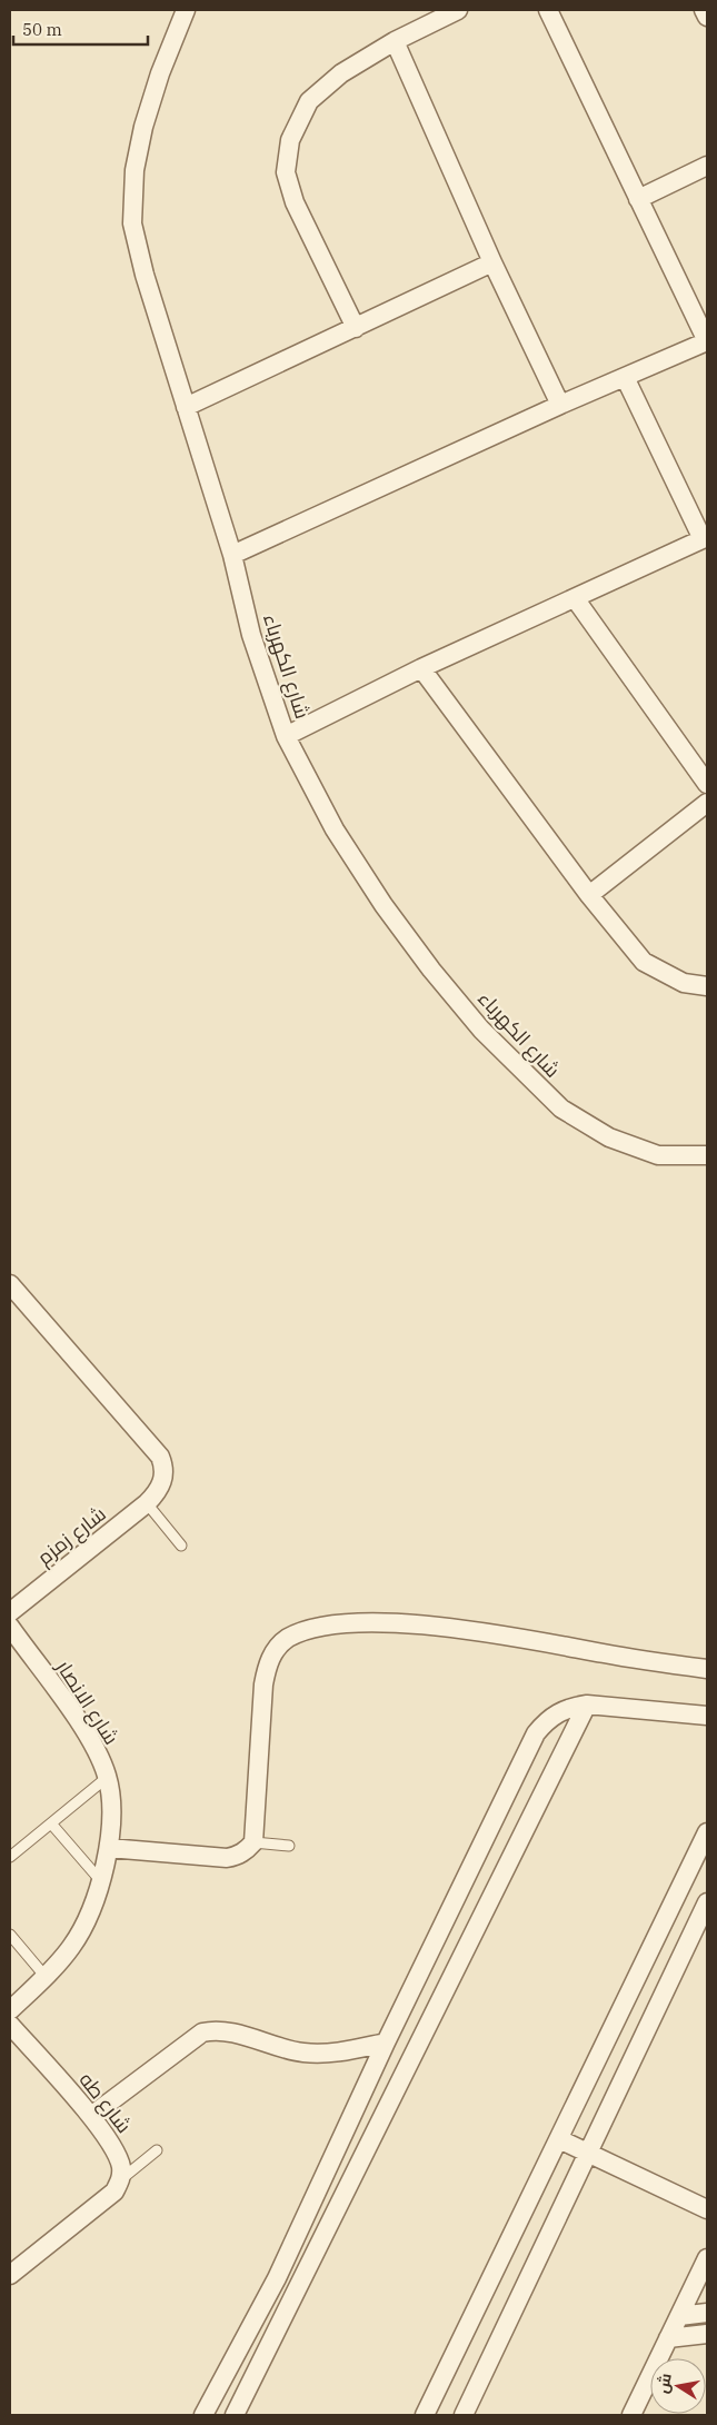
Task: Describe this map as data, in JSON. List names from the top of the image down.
{
  "streets": {
    "street": [
      "شارع الكهرباء",
      "شارع زمزم",
      "شارع الانصار",
      "شارع طه"
    ]
  },
  "scale_bar": "50 m",
  "north": "left"
}
